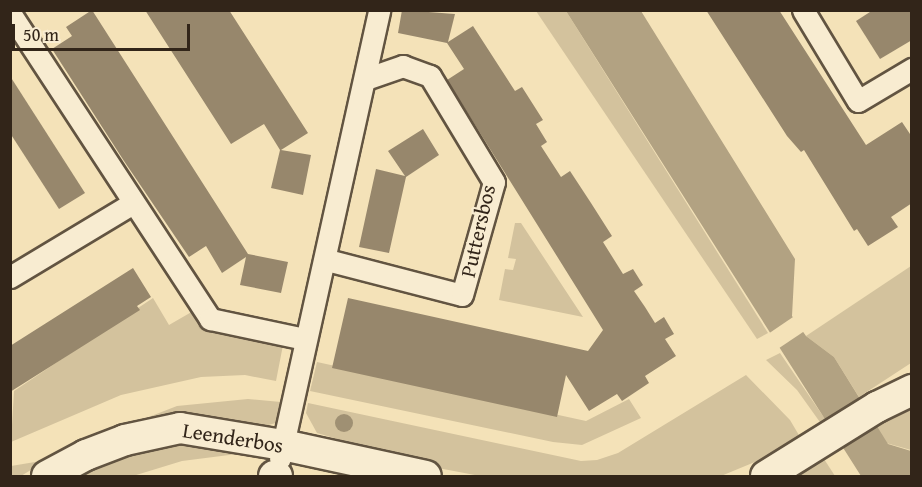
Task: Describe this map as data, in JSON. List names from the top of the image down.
{
  "streets": {
    "main road": ["Leenderbos"],
    "street": ["Puttersbos"]
  },
  "scale_bar": "50 m"
}
